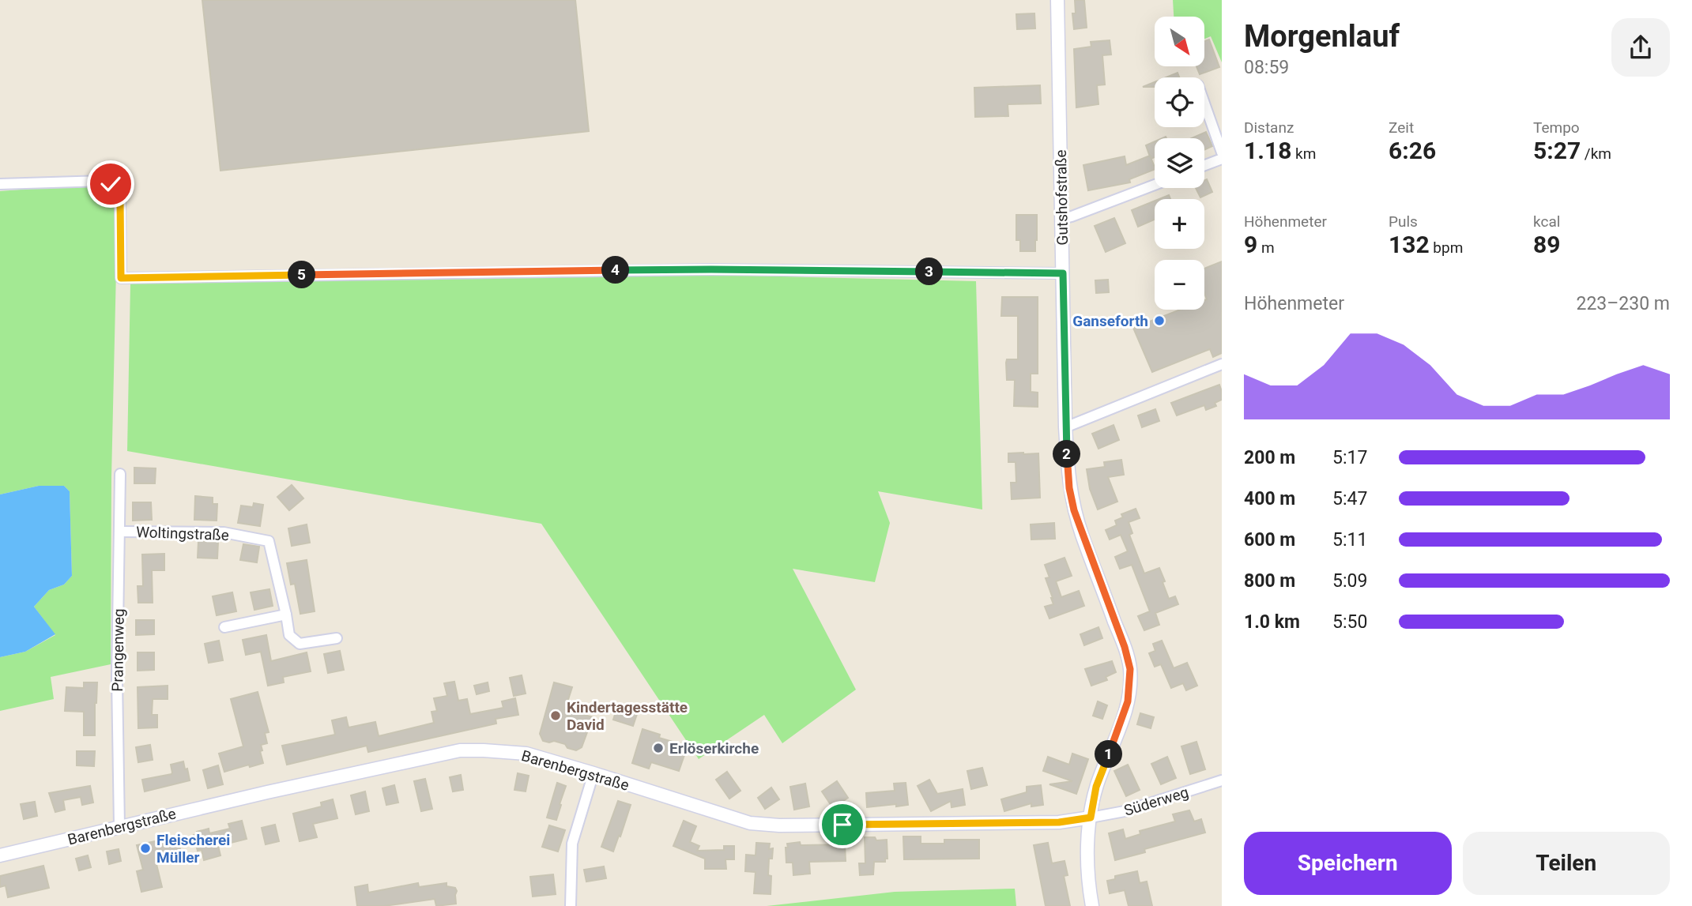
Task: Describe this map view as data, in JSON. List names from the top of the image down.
{
  "streets": {
    "street": [
      "Gutshofstraße",
      "Woltingstraße",
      "Prangenweg",
      "Barenbergstraße",
      "Süderweg"
    ]
  },
  "crossings": [
    ["Gutshofstraße", "Barenbergstraße"],
    ["Gutshofstraße", "Süderweg"],
    ["Woltingstraße", "Prangenweg"],
    ["Prangenweg", "Barenbergstraße"],
    ["Barenbergstraße", "Süderweg"]
  ],
  "places": [
    "Ganseforth",
    "Kindertagesstätte David",
    "Erlöserkirche",
    "Fleischerei Müller"
  ],
  "north": "bottom right",
  "page": {
    "heading": ["Morgenlauf", "08:59"],
    "map_buttons": ["+", "−"],
    "stats": [
      ["Distanz", "1.18 km"],
      ["Zeit", "6:26"],
      ["Tempo", "5:27 /km"],
      ["Höhenmeter", "9 m"],
      ["Puls", "132 bpm"],
      ["kcal", "89"]
    ],
    "pins": [
      "4",
      "3",
      "5",
      "2",
      "1"
    ],
    "chart": ["Höhenmeter", "223–230 m"],
    "list": [
      {
        "name": "200 m",
        "note": "5:17"
      },
      {
        "name": "400 m",
        "note": "5:47"
      },
      {
        "name": "600 m",
        "note": "5:11"
      },
      {
        "name": "800 m",
        "note": "5:09"
      },
      {
        "name": "1.0 km",
        "note": "5:50"
      }
    ],
    "buttons": ["Speichern", "Teilen"]
  }
}
